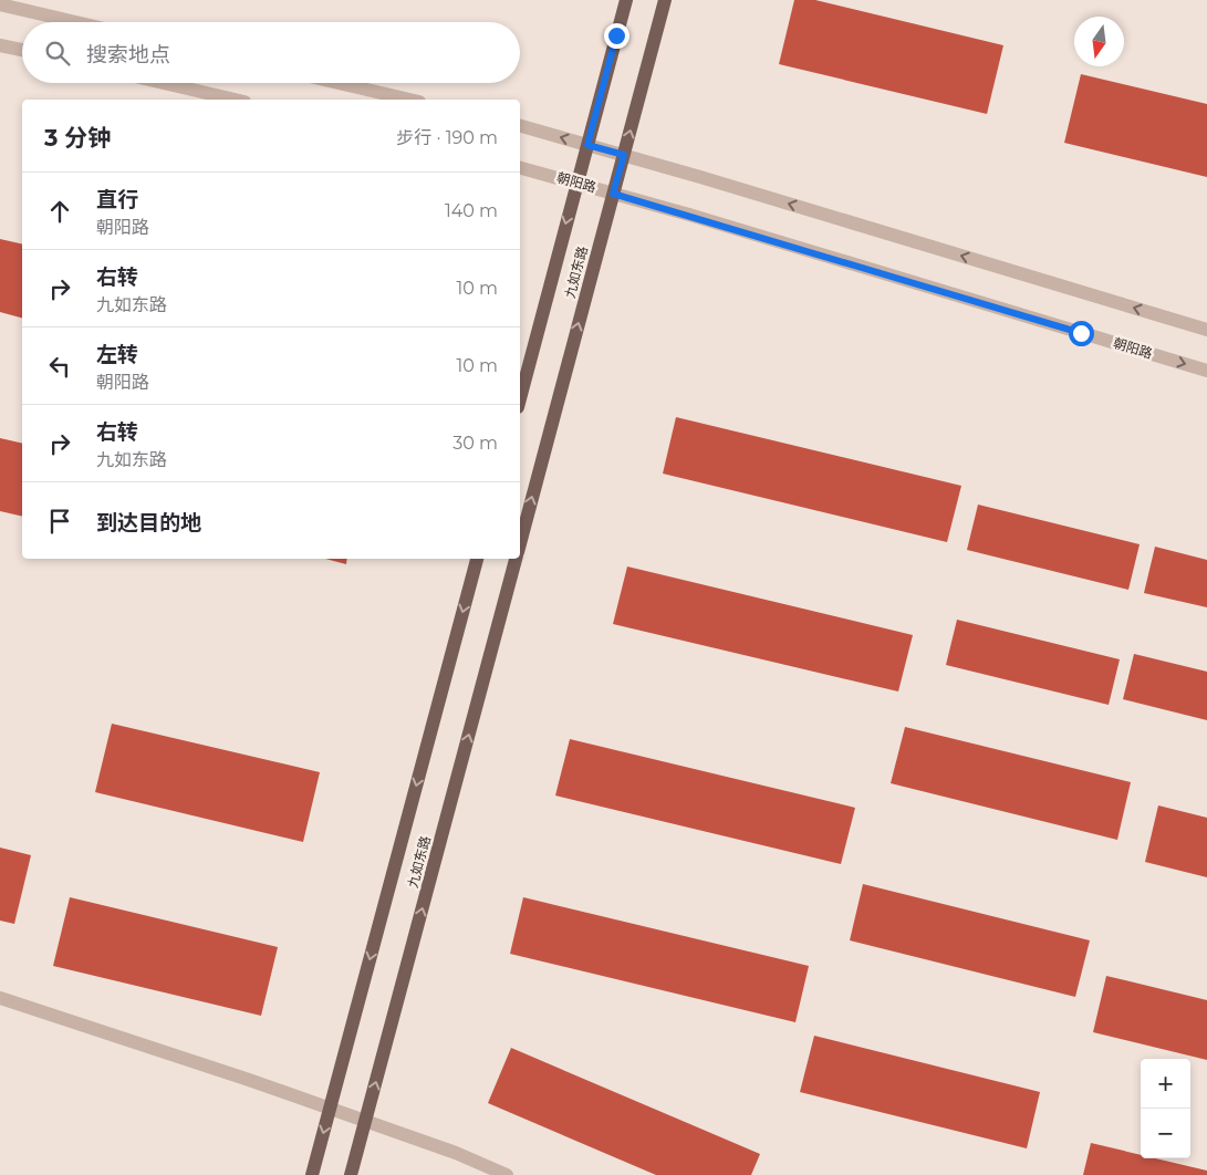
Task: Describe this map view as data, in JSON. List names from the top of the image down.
{
  "streets": {
    "main road": ["九如东路"],
    "street": ["朝阳路"]
  },
  "crossings": [
    ["朝阳路", "九如东路"]
  ],
  "north": "bottom",
  "page": {
    "search": "搜索地点",
    "heading": ["3 分钟", "步行 · 190 m"],
    "list": [
      ["直行", "朝阳路", "140 m"],
      ["右转", "九如东路", "10 m"],
      ["左转", "朝阳路", "10 m"],
      ["右转", "九如东路", "30 m"],
      "到达目的地"
    ],
    "map_buttons": ["+", "−"]
  }
}
